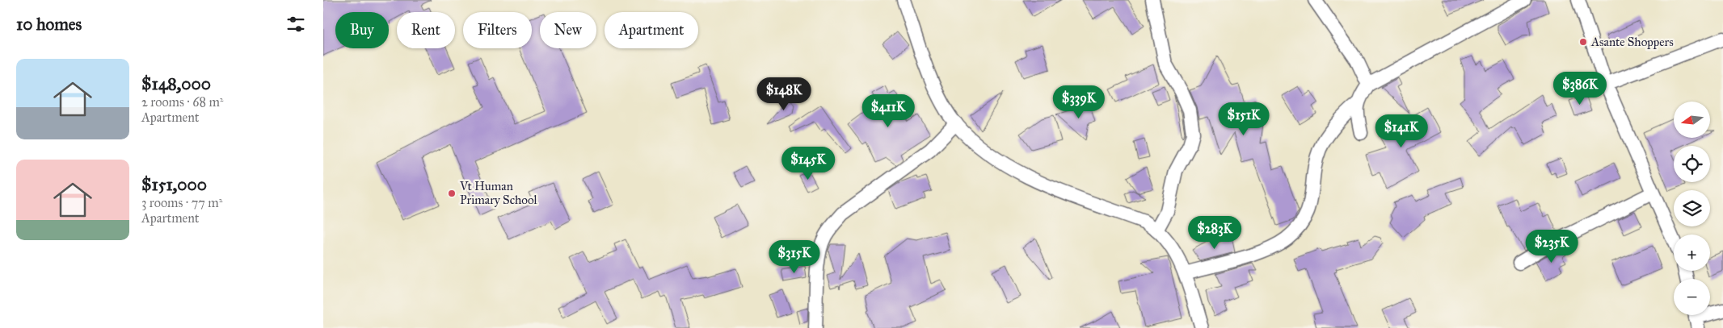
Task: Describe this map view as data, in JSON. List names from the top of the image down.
{
  "places": ["Asante Shoppers", "Vt Human Primary School"],
  "north": "left",
  "page": {
    "heading": "10 homes",
    "chip": [
      "Buy",
      "Rent",
      "Filters",
      "New",
      "Apartment"
    ],
    "list": [
      {
        "name": "$148,000",
        "note": "2 rooms · 68 m² · Apartment"
      },
      {
        "name": "$151,000",
        "note": "3 rooms · 77 m² · Apartment"
      }
    ],
    "price": [
      "$386K",
      "$148K",
      "$339K",
      "$411K",
      "$151K",
      "$141K",
      "$145K",
      "$283K",
      "$235K",
      "$315K"
    ],
    "map_buttons": ["+", "−"]
  }
}
